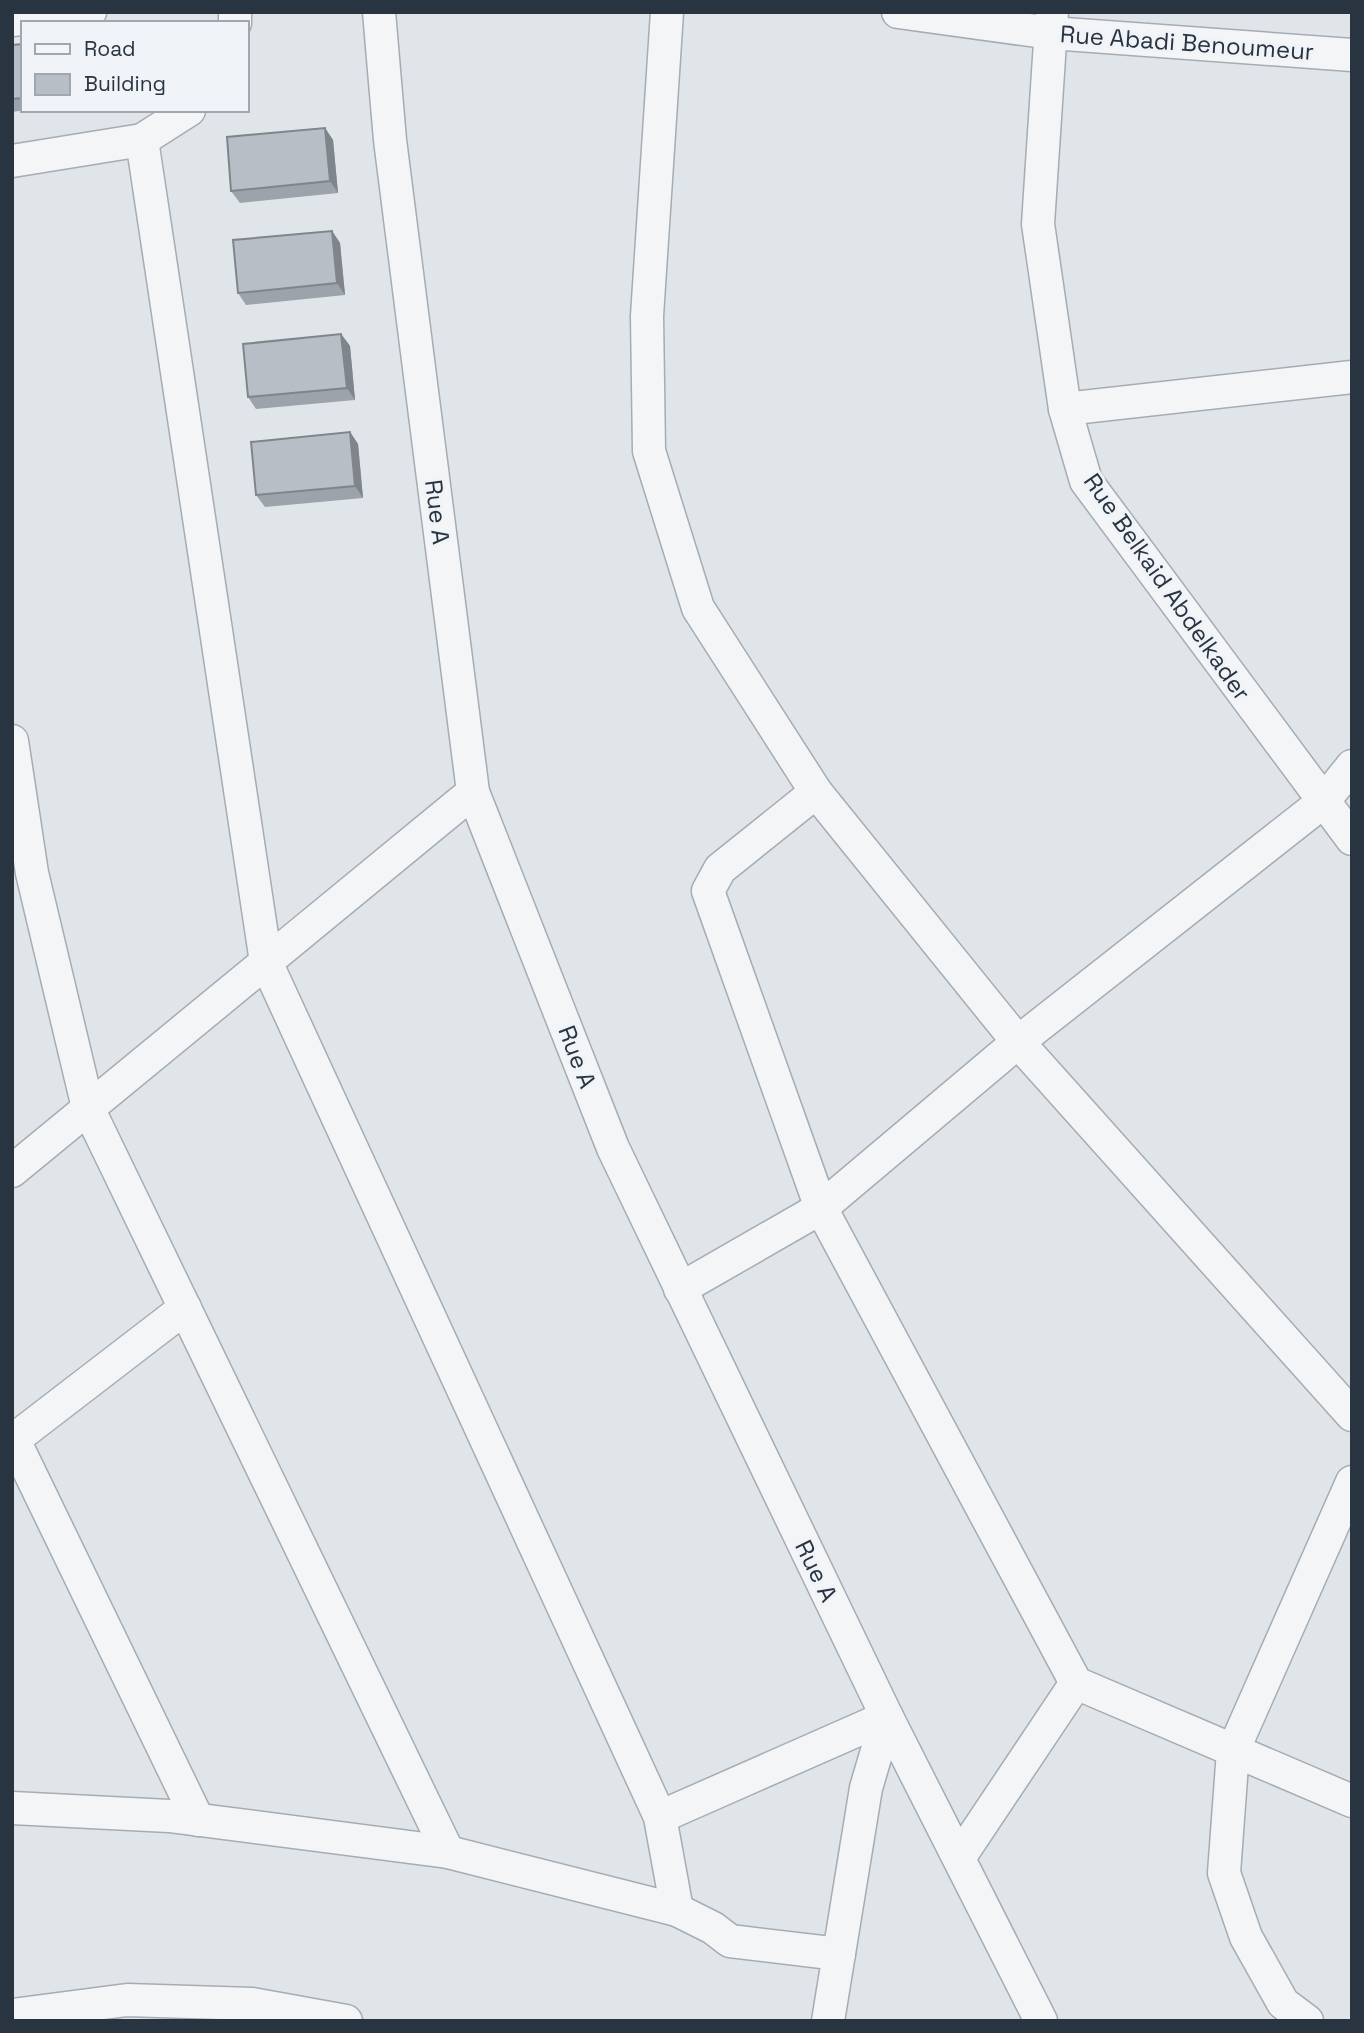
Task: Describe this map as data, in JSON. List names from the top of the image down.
{
  "streets": {
    "street": ["Rue Abadi Benoumeur", "Rue A", "Rue Belkaid Abdelkader"]
  },
  "crossings": [
    ["Rue Abadi Benoumeur", "Rue Belkaid Abdelkader"]
  ],
  "legend": ["Road", "Building"]
}
